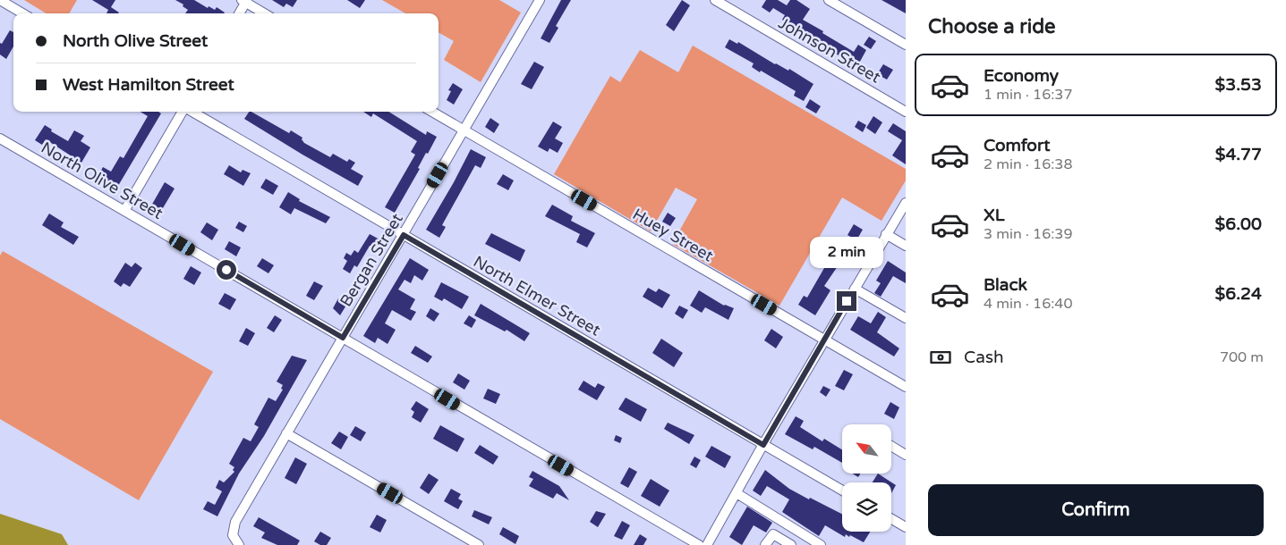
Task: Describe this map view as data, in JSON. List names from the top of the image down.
{
  "streets": {
    "street": [
      "Johnson Street",
      "North Olive Street",
      "Huey Street",
      "Bergan Street",
      "North Elmer Street"
    ]
  },
  "crossings": [
    ["North Olive Street", "Bergan Street"],
    ["Huey Street", "Bergan Street"],
    ["Bergan Street", "North Elmer Street"]
  ],
  "north": "top left",
  "page": {
    "heading": "Choose a ride",
    "banner": ["North Olive Street", "West Hamilton Street"],
    "list": [
      {
        "name": "Economy",
        "note": "1 min · 16:37",
        "value": "$3.53"
      },
      {
        "name": "Comfort",
        "note": "2 min · 16:38",
        "value": "$4.77"
      },
      {
        "name": "XL",
        "note": "3 min · 16:39",
        "value": "$6.00"
      },
      {
        "name": "Black",
        "note": "4 min · 16:40",
        "value": "$6.24"
      }
    ],
    "bubble": "2 min",
    "pay": ["Cash", "700 m"],
    "buttons": "Confirm"
  }
}
